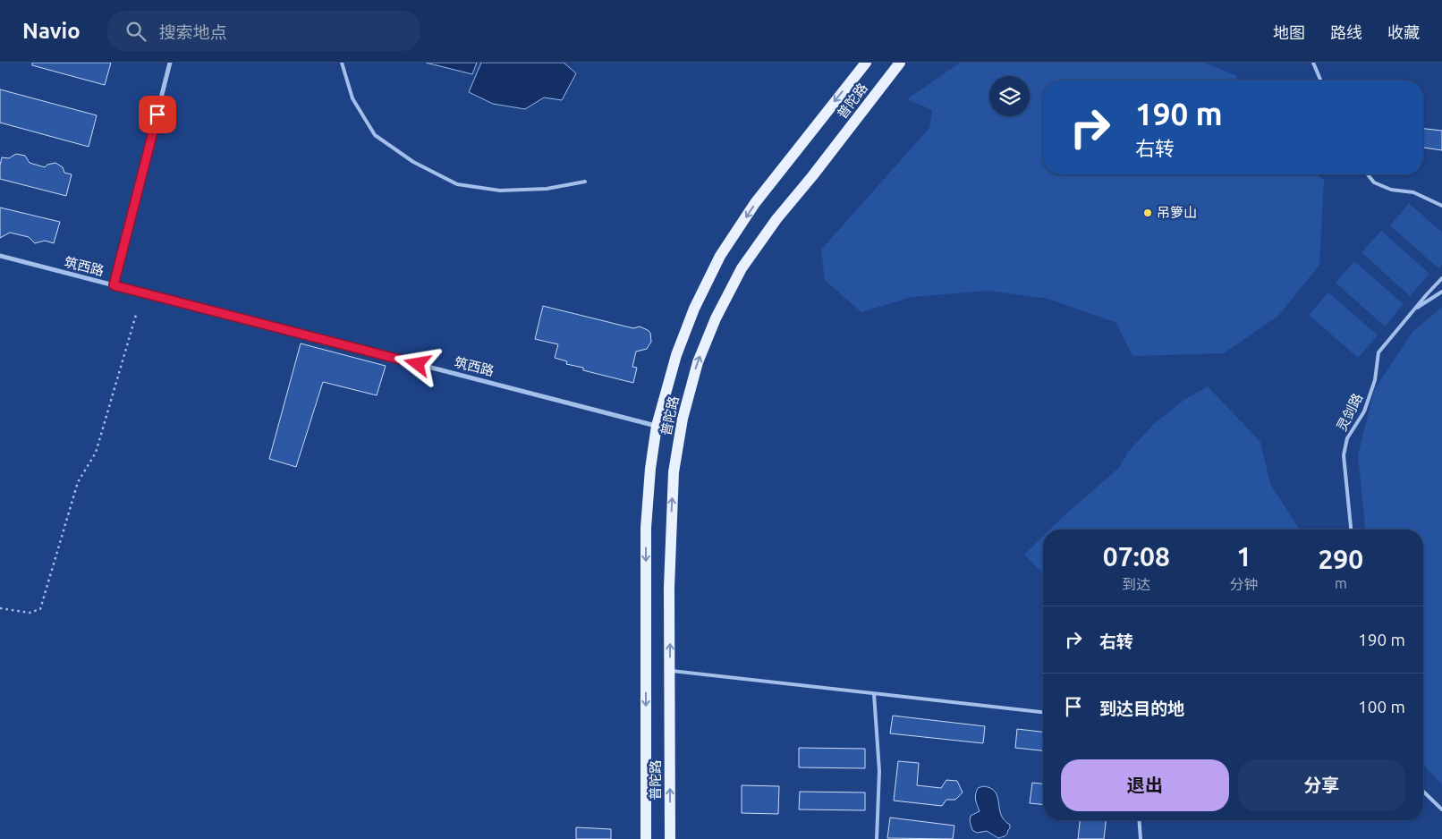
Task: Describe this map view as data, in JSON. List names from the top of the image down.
{
  "streets": {
    "main road": ["普陀路"],
    "street": ["筑西路"],
    "lane": ["灵剑路"]
  },
  "crossings": [
    ["普陀路", "筑西路"]
  ],
  "places": ["吊箩山"],
  "page": {
    "header": "Navio",
    "search": "搜索地点",
    "nav": ["地图", "路线", "收藏"],
    "turn": ["190 m", "右转"],
    "eta": [
      "07:08",
      "到达",
      "1",
      "分钟",
      "290",
      "m"
    ],
    "list": [
      {
        "name": "右转",
        "value": "190 m"
      },
      {
        "name": "到达目的地",
        "value": "100 m"
      }
    ],
    "buttons": ["退出", "分享"]
  }
}
